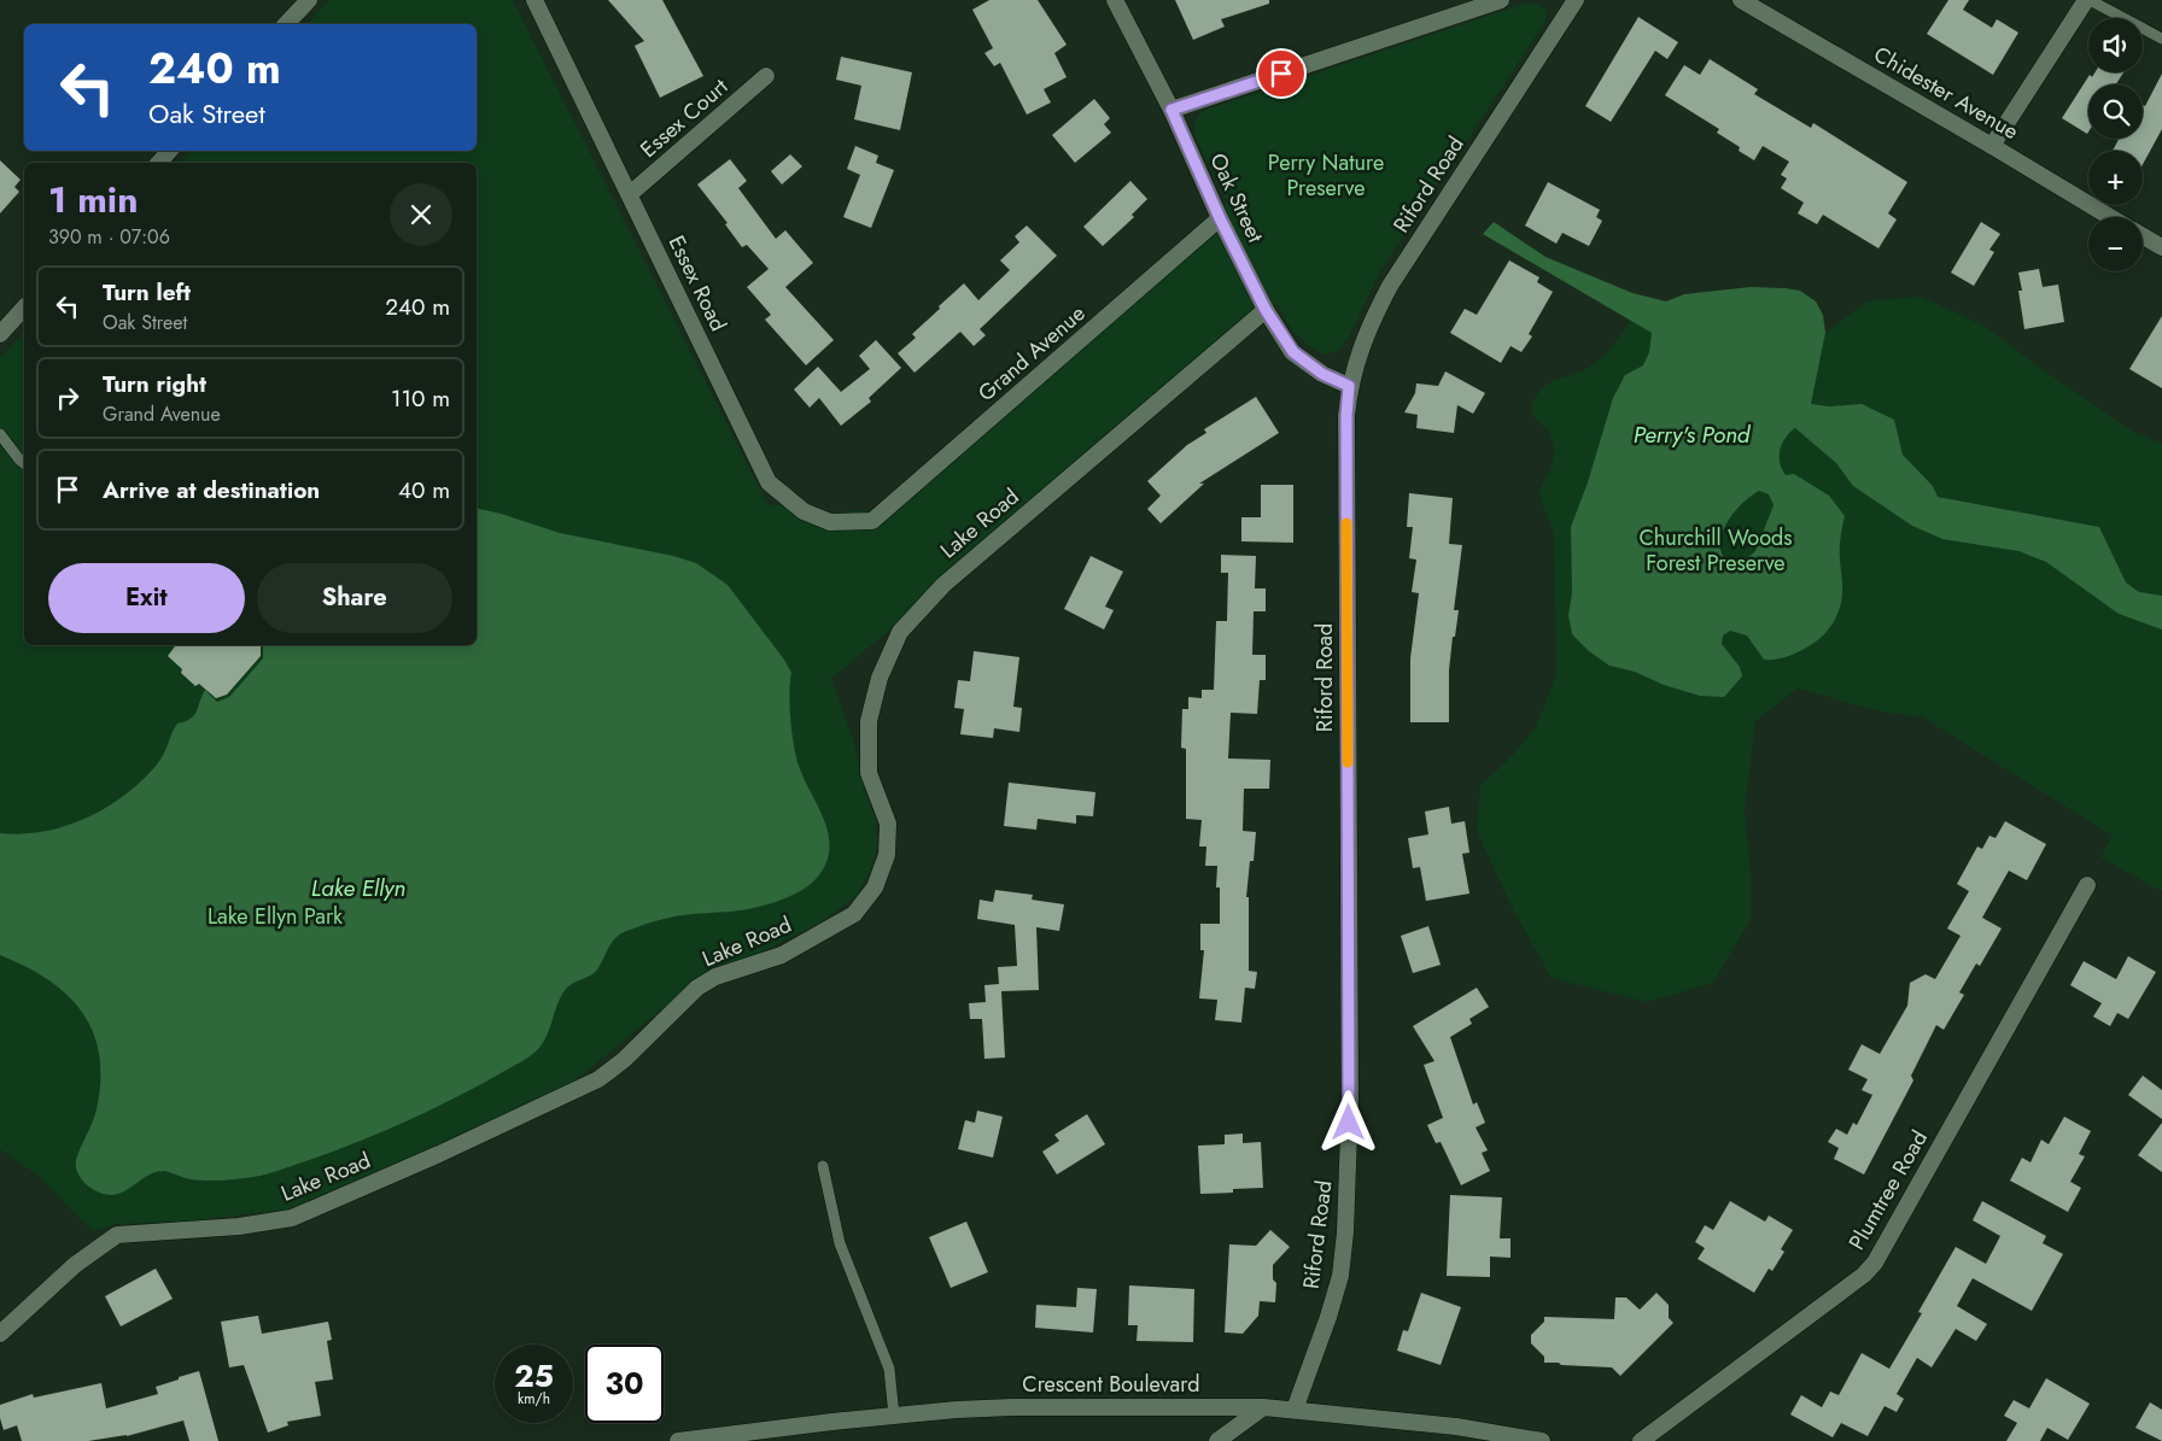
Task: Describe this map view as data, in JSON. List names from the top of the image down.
{
  "streets": {
    "street": [
      "Chidester Avenue",
      "Essex Court",
      "Riford Road",
      "Oak Street",
      "Essex Road",
      "Grand Avenue",
      "Lake Road",
      "Plumtree Road",
      "Crescent Boulevard"
    ]
  },
  "crossings": [
    ["Essex Court", "Essex Road"],
    ["Riford Road", "Oak Street"],
    ["Riford Road", "Crescent Boulevard"],
    ["Oak Street", "Grand Avenue"],
    ["Oak Street", "Lake Road"],
    ["Essex Road", "Grand Avenue"]
  ],
  "water": ["Perry's Pond", "Lake Ellyn"],
  "parks": ["Perry Nature Preserve", "Churchill Woods Forest Preserve", "Lake Ellyn Park"],
  "page": {
    "map_buttons": ["+", "−"],
    "turn": ["240 m", "Oak Street"],
    "heading": ["1 min", "390 m · 07:06"],
    "list": [
      {
        "name": "Turn left",
        "note": "Oak Street",
        "value": "240 m"
      },
      {
        "name": "Turn right",
        "note": "Grand Avenue",
        "value": "110 m"
      },
      {
        "name": "Arrive at destination",
        "value": "40 m"
      }
    ],
    "buttons": ["Exit", "Share"],
    "speed": "25 km/h",
    "limit": "30"
  }
}
